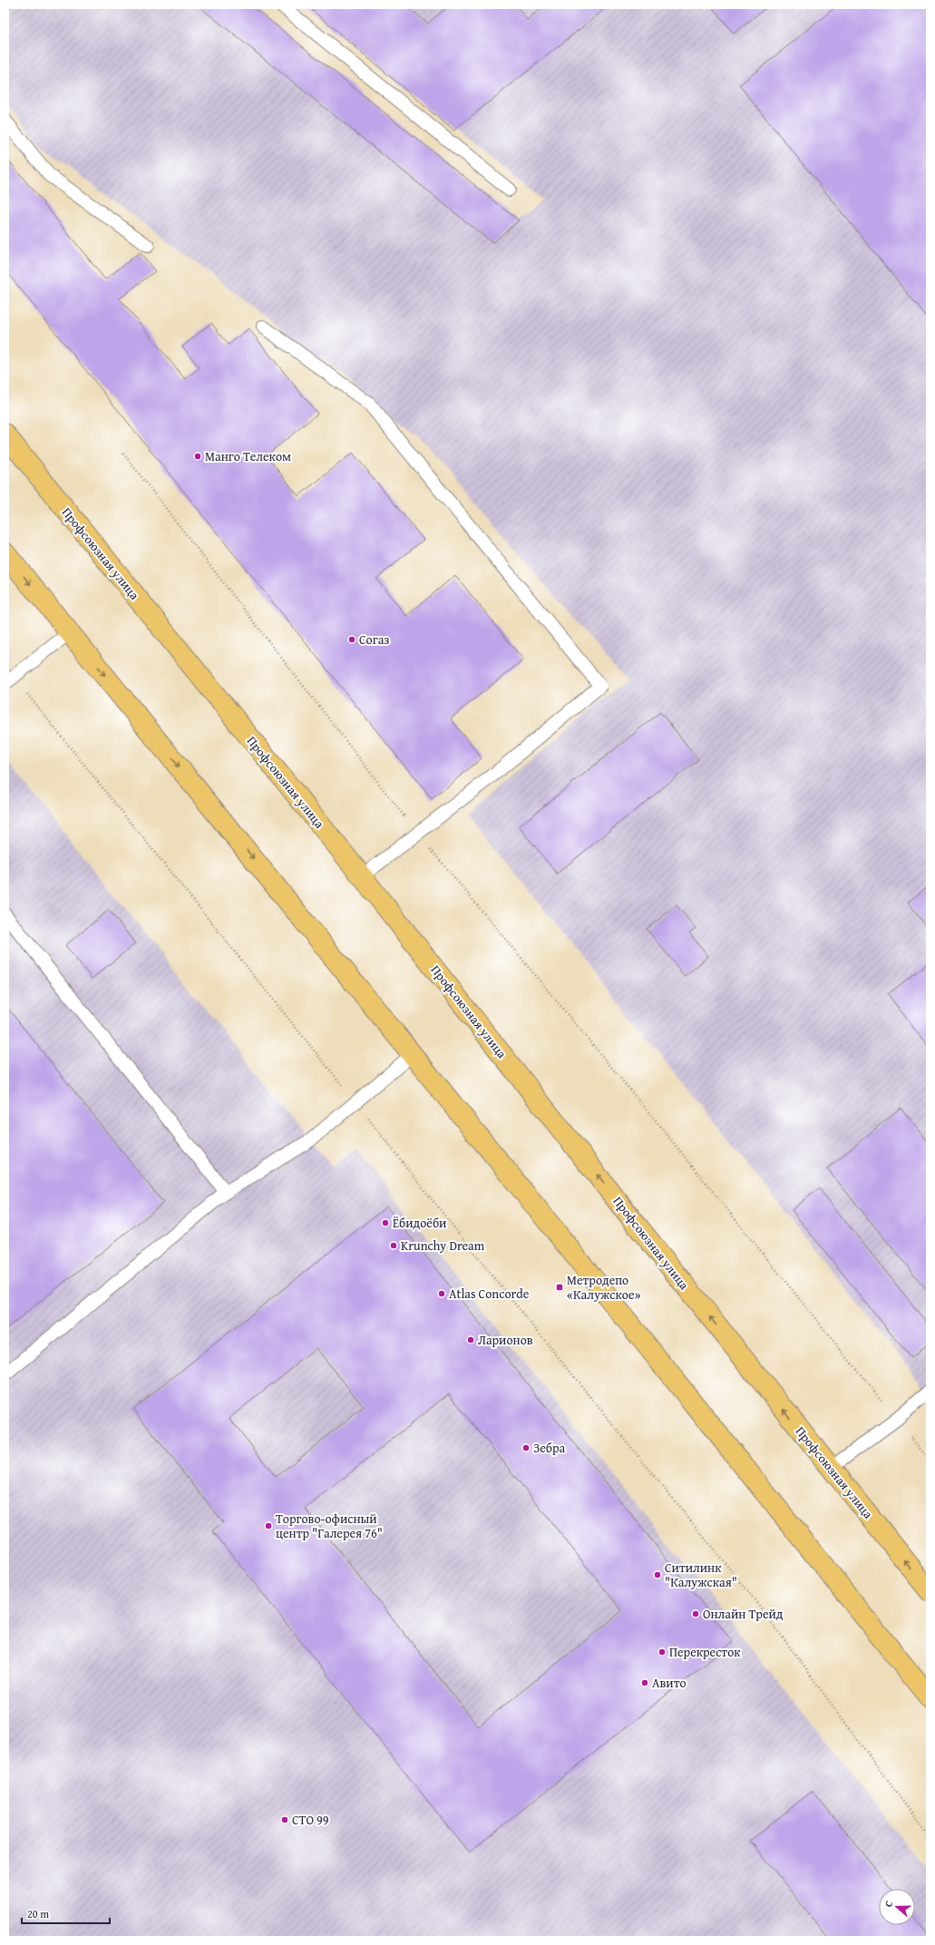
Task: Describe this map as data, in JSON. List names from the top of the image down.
{
  "streets": {
    "main road": ["Профсоюзная улица"]
  },
  "places": {
    "other": [
      "Манго Телеком",
      "Согаз",
      "Ёбидоёби",
      "Krunchy Dream",
      "Atlas Concorde",
      "Ларионов",
      "Зебра",
      "Торгово-офисный центр \"Галерея 76\"",
      "Ситилинк \"Калужская\"",
      "Онлайн Трейд",
      "Перекресток",
      "Авито",
      "СТО 99"
    ],
    "transit": ["Метродепо «Калужское»"]
  },
  "scale_bar": "20 m",
  "north": "left"
}
